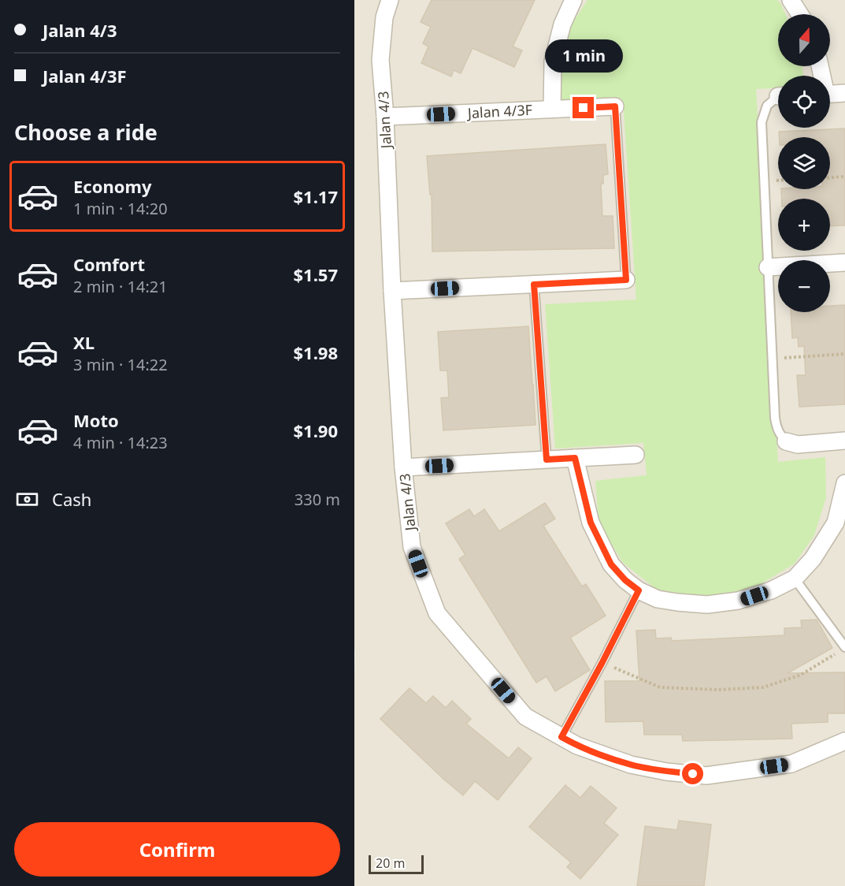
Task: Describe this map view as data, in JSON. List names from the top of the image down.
{
  "streets": {
    "street": ["Jalan 4/3F", "Jalan 4/3"]
  },
  "crossings": [
    ["Jalan 4/3F", "Jalan 4/3"]
  ],
  "scale_bar": "20 m",
  "north": "top",
  "page": {
    "banner": ["Jalan 4/3", "Jalan 4/3F"],
    "map_buttons": ["+", "−"],
    "bubble": "1 min",
    "heading": "Choose a ride",
    "list": [
      {
        "name": "Economy",
        "note": "1 min · 14:20",
        "value": "$1.17"
      },
      {
        "name": "Comfort",
        "note": "2 min · 14:21",
        "value": "$1.57"
      },
      {
        "name": "XL",
        "note": "3 min · 14:22",
        "value": "$1.98"
      },
      {
        "name": "Moto",
        "note": "4 min · 14:23",
        "value": "$1.90"
      }
    ],
    "pay": ["Cash", "330 m"],
    "buttons": "Confirm",
    "scale": "20 m"
  }
}
